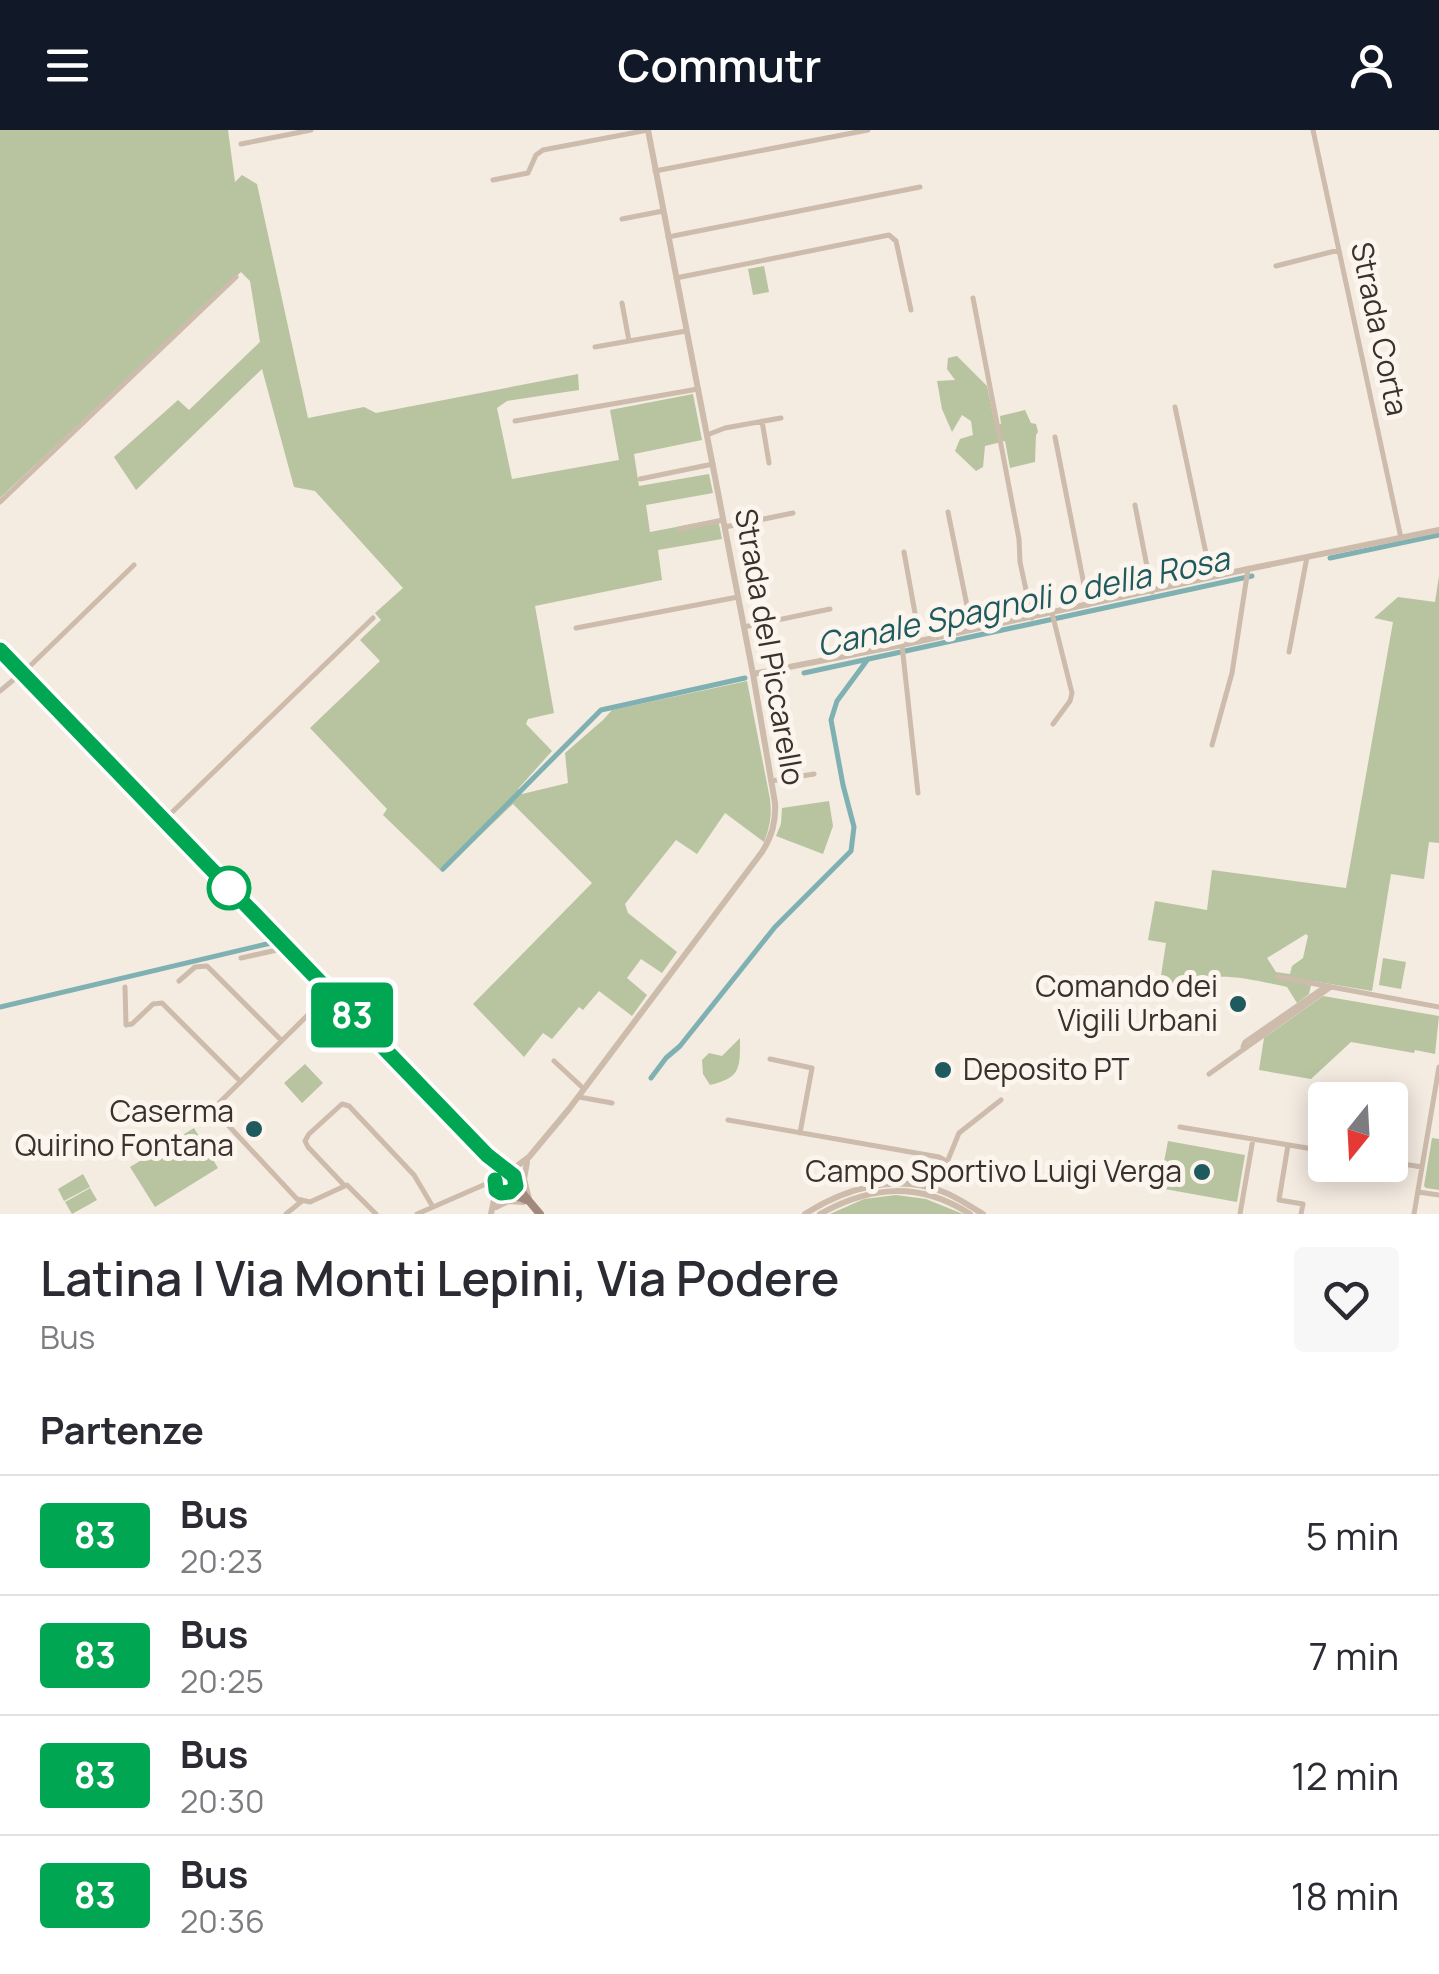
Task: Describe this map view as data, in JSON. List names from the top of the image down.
{
  "streets": {
    "street": ["Strada Corta", "Strada del Piccarello"]
  },
  "water": ["Canale Spagnoli o della Rosa"],
  "places": [
    "Comando dei Vigili Urbani",
    "Deposito PT",
    "Caserma Quirino Fontana",
    "Campo Sportivo Luigi Verga"
  ],
  "lines": ["bus line 83"],
  "north": "bottom",
  "page": {
    "header": "Commutr",
    "on_map": "83",
    "heading": [
      ["Latina | Via Monti Lepini, Via Podere", "Bus"],
      "Partenze"
    ],
    "list": [
      {
        "mark": "83",
        "name": "Bus",
        "note": "20:23",
        "value": "5 min"
      },
      {
        "mark": "83",
        "name": "Bus",
        "note": "20:25",
        "value": "7 min"
      },
      {
        "mark": "83",
        "name": "Bus",
        "note": "20:30",
        "value": "12 min"
      },
      {
        "mark": "83",
        "name": "Bus",
        "note": "20:36",
        "value": "18 min"
      }
    ]
  }
}
